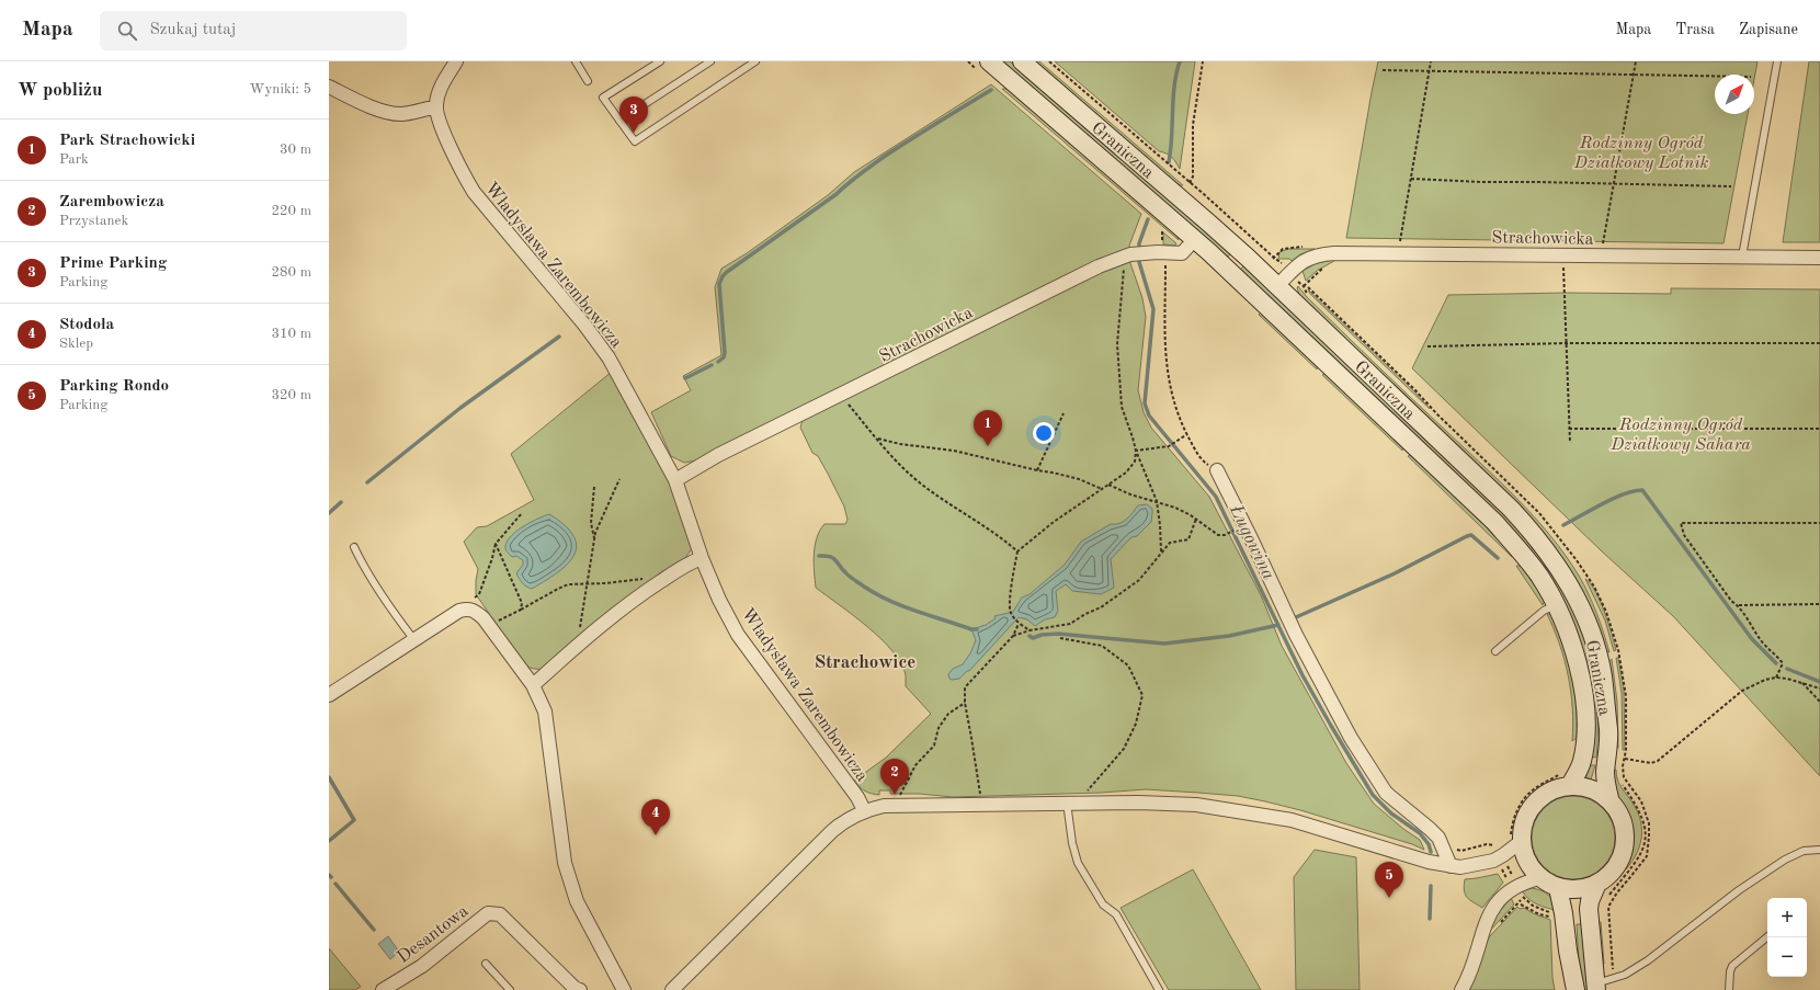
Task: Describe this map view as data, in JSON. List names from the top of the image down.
{
  "streets": {
    "main road": ["Graniczna"],
    "street": ["Strachowicka", "Władysława Zarembowicza", "Desantowa"]
  },
  "crossings": [
    ["Graniczna", "Strachowicka"],
    ["Strachowicka", "Władysława Zarembowicza"]
  ],
  "districts": ["Strachowice"],
  "water": ["Ługowina"],
  "parks": ["Rodzinny Ogród Działkowy Lotnik", "Rodzinny Ogród Działkowy Sahara"],
  "north": "top right",
  "page": {
    "header": "Mapa",
    "search": "Szukaj tutaj",
    "nav": ["Mapa", "Trasa", "Zapisane"],
    "heading": ["W pobliżu", "Wyniki: 5"],
    "pins": [
      "3",
      "1",
      "2",
      "4",
      "5"
    ],
    "list": [
      {
        "mark": "1",
        "name": "Park Strachowicki",
        "note": "Park",
        "value": "30 m"
      },
      {
        "mark": "2",
        "name": "Zarembowicza",
        "note": "Przystanek",
        "value": "220 m"
      },
      {
        "mark": "3",
        "name": "Prime Parking",
        "note": "Parking",
        "value": "280 m"
      },
      {
        "mark": "4",
        "name": "Stodoła",
        "note": "Sklep",
        "value": "310 m"
      },
      {
        "mark": "5",
        "name": "Parking Rondo",
        "note": "Parking",
        "value": "320 m"
      }
    ],
    "map_buttons": ["+", "−"]
  }
}
